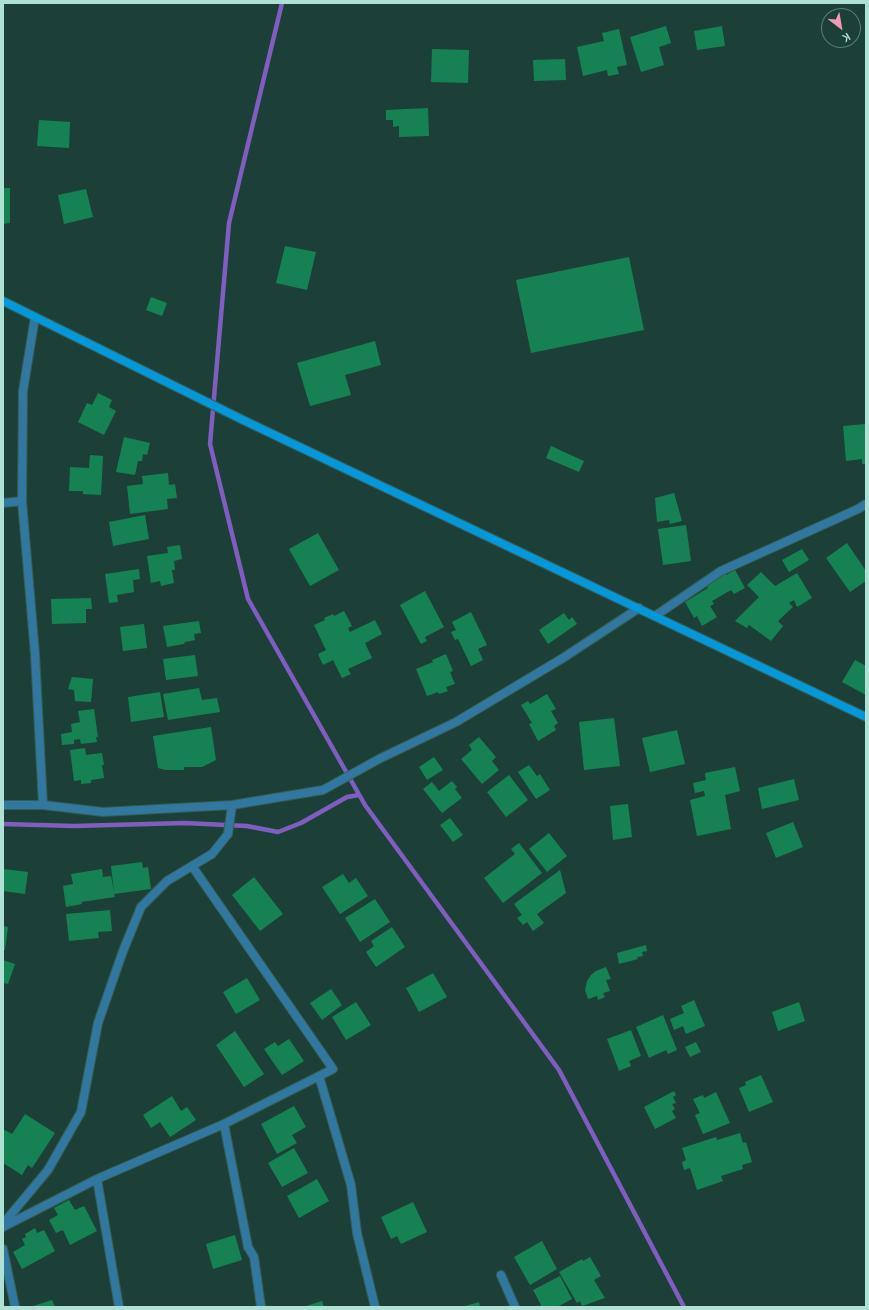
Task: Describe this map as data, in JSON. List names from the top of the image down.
{
  "north": "bottom right"
}
